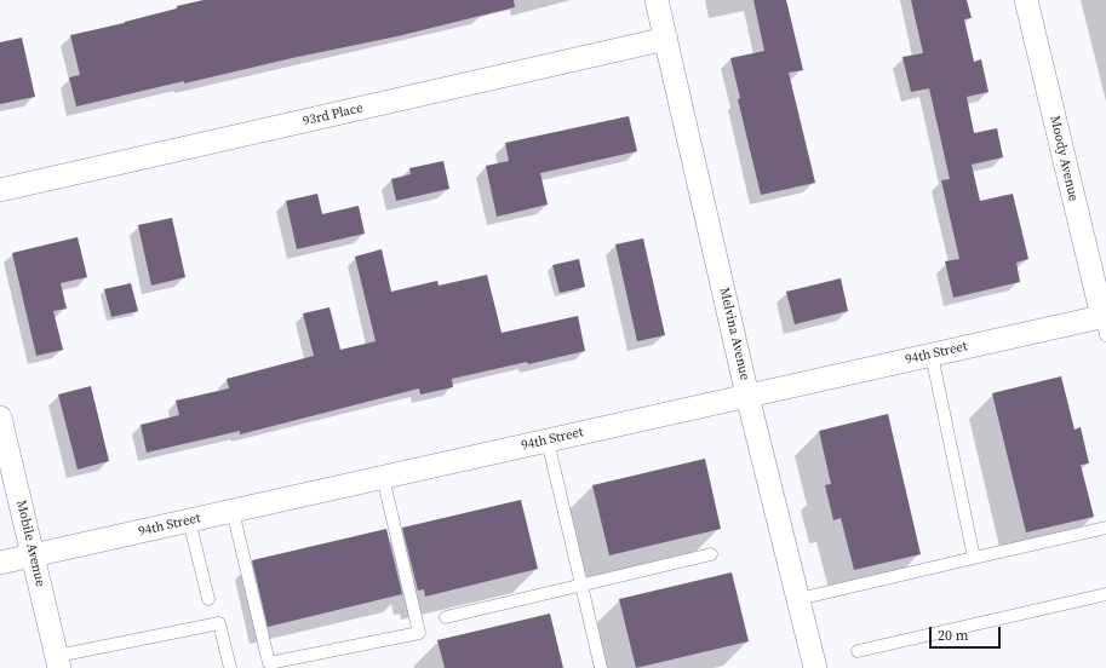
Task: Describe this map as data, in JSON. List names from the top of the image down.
{
  "streets": {
    "street": [
      "93rd Place",
      "Moody Avenue",
      "Melvina Avenue",
      "94th Street",
      "Mobile Avenue"
    ]
  },
  "crossings": [
    ["93rd Place", "Melvina Avenue"],
    ["Moody Avenue", "94th Street"],
    ["Melvina Avenue", "94th Street"],
    ["94th Street", "Mobile Avenue"]
  ],
  "scale_bar": "20 m"
}
